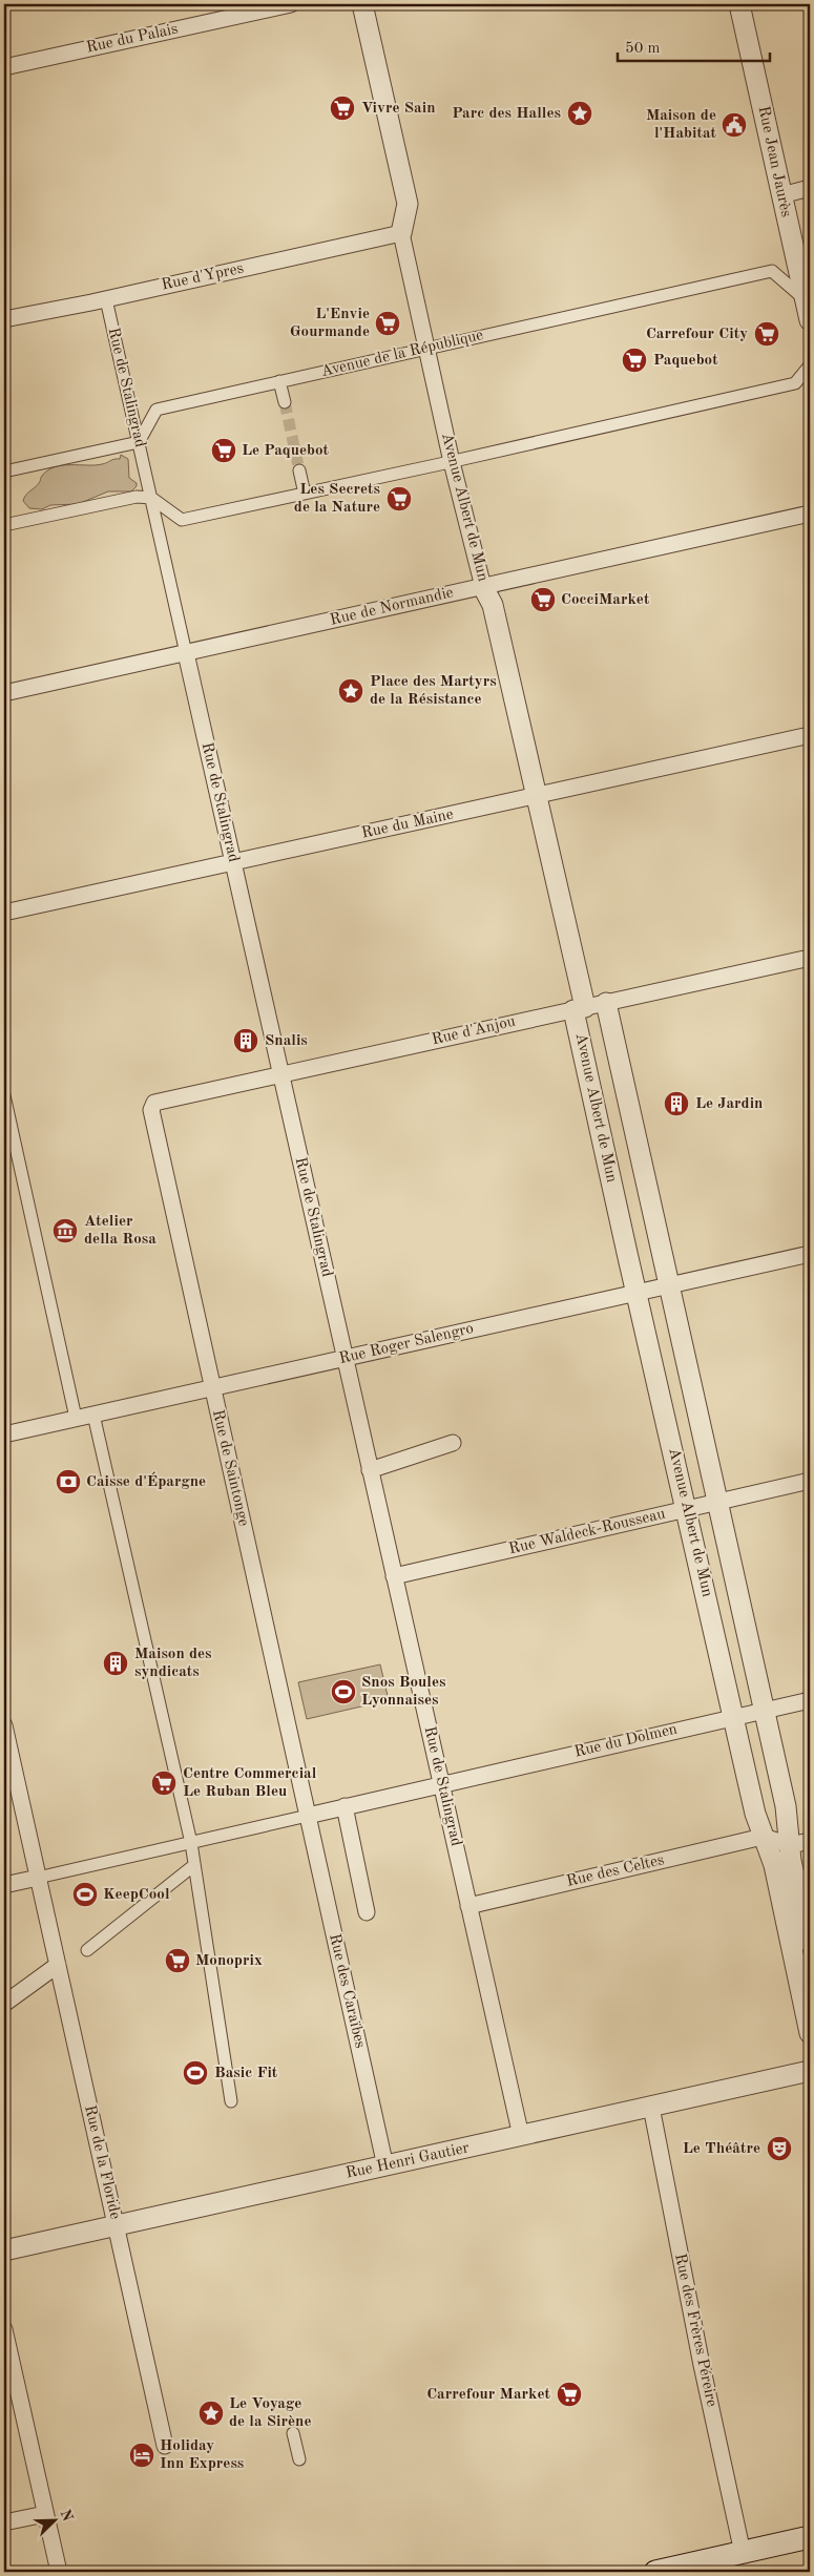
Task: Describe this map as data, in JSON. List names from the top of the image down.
{
  "streets": {
    "street": [
      "Rue du Palais",
      "Rue Jean Jaurès",
      "Rue d'Ypres",
      "Avenue de la République",
      "Rue de Stalingrad",
      "Avenue Albert de Mun",
      "Rue de Normandie",
      "Rue du Maine",
      "Rue d'Anjou",
      "Rue Roger Salengro",
      "Rue de Saintonge",
      "Rue Waldeck-Rousseau",
      "Rue du Dolmen",
      "Rue des Celtes",
      "Rue des Caraïbes",
      "Rue Henri Gautier",
      "Rue de la Floride",
      "Rue des Frères Péreire"
    ]
  },
  "crossings": [
    ["Rue Jean Jaurès", "Avenue de la République"],
    ["Rue d'Ypres", "Rue de Stalingrad"],
    ["Rue d'Ypres", "Avenue Albert de Mun"],
    ["Avenue de la République", "Rue de Stalingrad"],
    ["Avenue de la République", "Avenue Albert de Mun"],
    ["Rue de Stalingrad", "Rue de Normandie"],
    ["Rue de Stalingrad", "Rue du Maine"],
    ["Rue de Stalingrad", "Rue d'Anjou"],
    ["Rue de Stalingrad", "Rue Roger Salengro"],
    ["Rue de Stalingrad", "Rue Waldeck-Rousseau"],
    ["Rue de Stalingrad", "Rue du Dolmen"],
    ["Rue de Stalingrad", "Rue des Celtes"],
    ["Rue de Stalingrad", "Rue Henri Gautier"],
    ["Avenue Albert de Mun", "Rue de Normandie"],
    ["Avenue Albert de Mun", "Rue du Maine"],
    ["Avenue Albert de Mun", "Rue d'Anjou"],
    ["Avenue Albert de Mun", "Rue Roger Salengro"],
    ["Avenue Albert de Mun", "Rue Waldeck-Rousseau"],
    ["Avenue Albert de Mun", "Rue du Dolmen"],
    ["Avenue Albert de Mun", "Rue des Celtes"],
    ["Rue d'Anjou", "Rue de Saintonge"],
    ["Rue Roger Salengro", "Rue de Saintonge"],
    ["Rue de Saintonge", "Rue du Dolmen"],
    ["Rue de Saintonge", "Rue des Caraïbes"],
    ["Rue du Dolmen", "Rue des Caraïbes"],
    ["Rue des Caraïbes", "Rue Henri Gautier"],
    ["Rue Henri Gautier", "Rue de la Floride"],
    ["Rue Henri Gautier", "Rue des Frères Péreire"]
  ],
  "places": {
    "supermarket": [
      "Vivre Sain",
      "L'Envie Gourmande",
      "Carrefour City",
      "Paquebot",
      "Le Paquebot",
      "Les Secrets de la Nature",
      "CocciMarket",
      "Centre Commercial Le Ruban Bleu",
      "Monoprix",
      "Carrefour Market"
    ],
    "place": ["Parc des Halles", "Place des Martyrs de la Résistance", "Le Voyage de la Sirène"],
    "public building": ["Maison de l'Habitat"],
    "building": ["Snalis", "Le Jardin", "Maison des syndicats"],
    "museum": ["Atelier della Rosa"],
    "bank": ["Caisse d'Épargne"],
    "sports": ["Snos Boules Lyonnaises", "KeepCool", "Basic Fit"],
    "theatre": ["Le Théâtre"],
    "hotel": ["Holiday Inn Express"]
  },
  "scale_bar": "50 m",
  "north": "top right"
}
